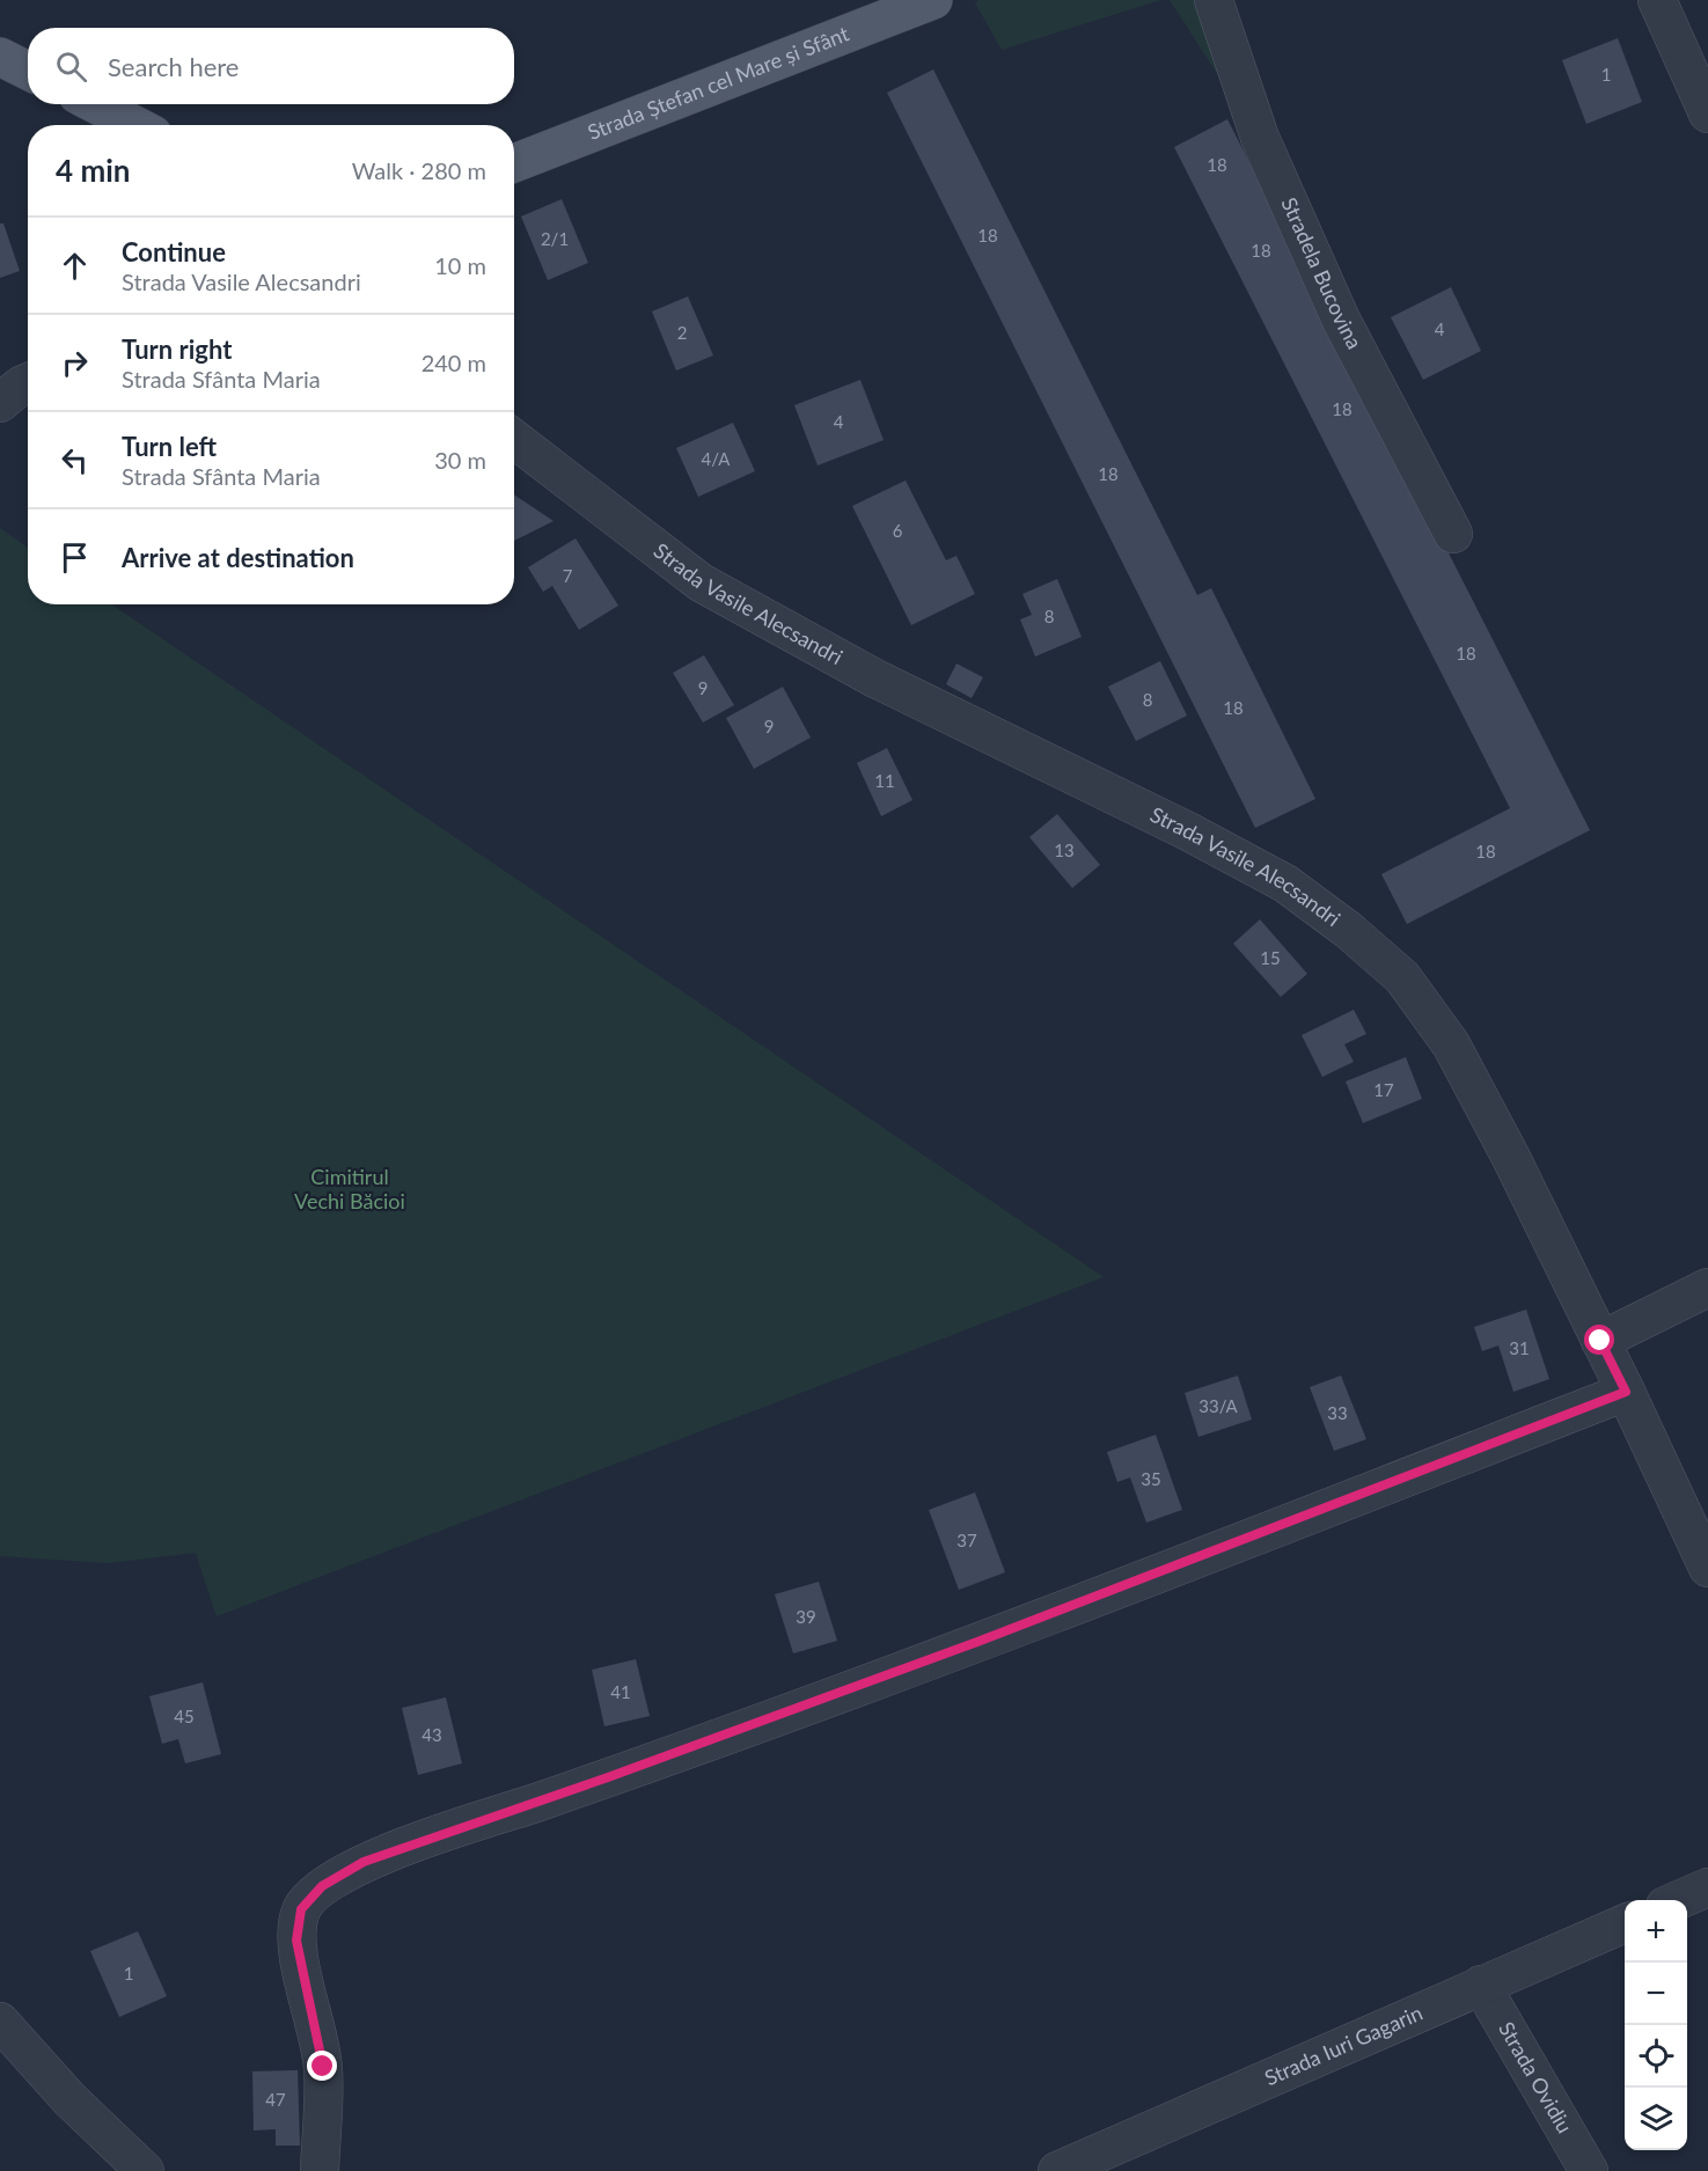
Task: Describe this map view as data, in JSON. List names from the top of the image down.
{
  "streets": {
    "main road": ["Strada Ștefan cel Mare și Sfânt"],
    "street": [
      "Stradela Bucovina",
      "Strada Vasile Alecsandri",
      "Strada Iuri Gagarin",
      "Strada Ovidiu"
    ]
  },
  "crossings": [
    ["Strada Iuri Gagarin", "Strada Ovidiu"]
  ],
  "parks": ["Cimitirul Vechi Băcioi"],
  "house_numbers": [
    "1",
    "18",
    "18",
    "2/1",
    "18",
    "4",
    "2",
    "18",
    "4",
    "4/A",
    "18",
    "6",
    "7",
    "8",
    "18",
    "9",
    "8",
    "18",
    "9",
    "11",
    "13",
    "18",
    "15",
    "17",
    "31",
    "33/A",
    "33",
    "35",
    "37",
    "39",
    "41",
    "45",
    "43",
    "1",
    "47"
  ],
  "page": {
    "search": "Search here",
    "heading": ["4 min", "Walk · 280 m"],
    "list": [
      ["Continue", "Strada Vasile Alecsandri", "10 m"],
      ["Turn right", "Strada Sfânta Maria", "240 m"],
      ["Turn left", "Strada Sfânta Maria", "30 m"],
      "Arrive at destination"
    ],
    "map_buttons": ["+", "−"]
  }
}
